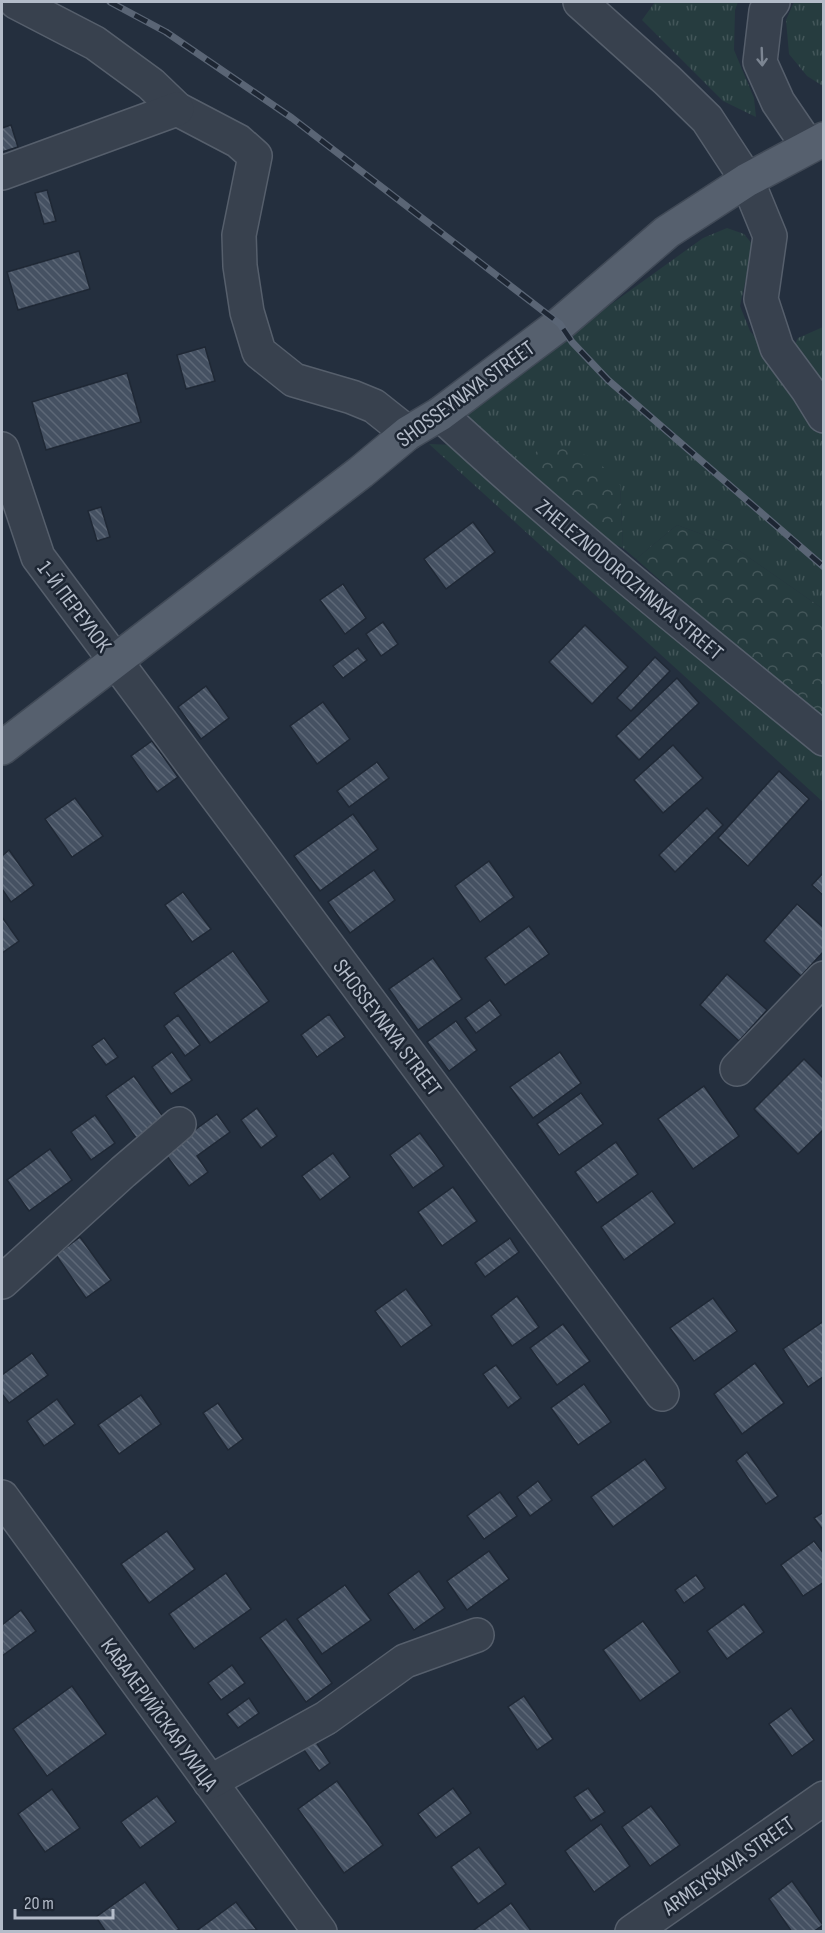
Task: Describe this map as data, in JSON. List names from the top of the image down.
{
  "streets": {
    "main road": ["SHOSSEYNAYA STREET"],
    "street": [
      "ZHELEZNODOROZHNAYA STREET",
      "1-Й ПЕРЕУЛОК",
      "КАВАЛЕРИЙСКАЯ УЛИЦА",
      "ARMEYSKAYA STREET"
    ]
  },
  "crossings": [
    ["SHOSSEYNAYA STREET", "ZHELEZNODOROZHNAYA STREET"],
    ["SHOSSEYNAYA STREET", "1-Й ПЕРЕУЛОК"]
  ],
  "scale_bar": "20 m"
}
